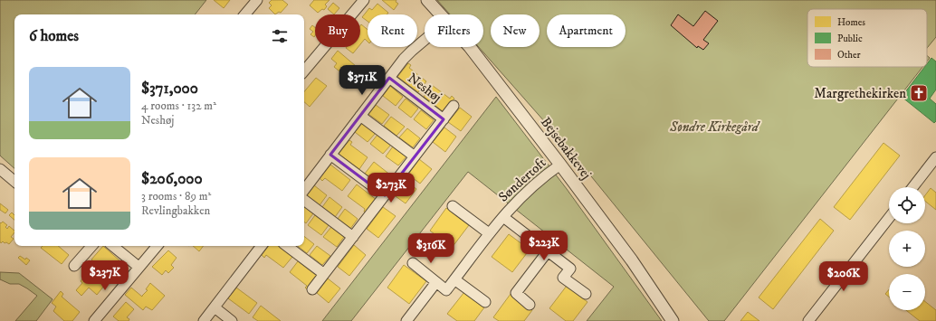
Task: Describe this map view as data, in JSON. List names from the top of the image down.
{
  "streets": {
    "street": ["Neshøj", "Bejsebakkevej", "Søndertoft"]
  },
  "crossings": [
    ["Bejsebakkevej", "Søndertoft"]
  ],
  "parks": ["Søndre Kirkegård"],
  "places": {
    "church": ["Margrethekirken"]
  },
  "legend": ["Homes", "Public", "Other"],
  "page": {
    "chip": [
      "Buy",
      "Rent",
      "Filters",
      "New",
      "Apartment"
    ],
    "heading": "6 homes",
    "list": [
      {
        "name": "$371,000",
        "note": "4 rooms · 132 m² · Neshøj"
      },
      {
        "name": "$206,000",
        "note": "3 rooms · 89 m² · Revlingbakken"
      }
    ],
    "price": [
      "$371K",
      "$273K",
      "$223K",
      "$316K",
      "$237K",
      "$206K"
    ],
    "map_buttons": ["+", "−"]
  }
}
